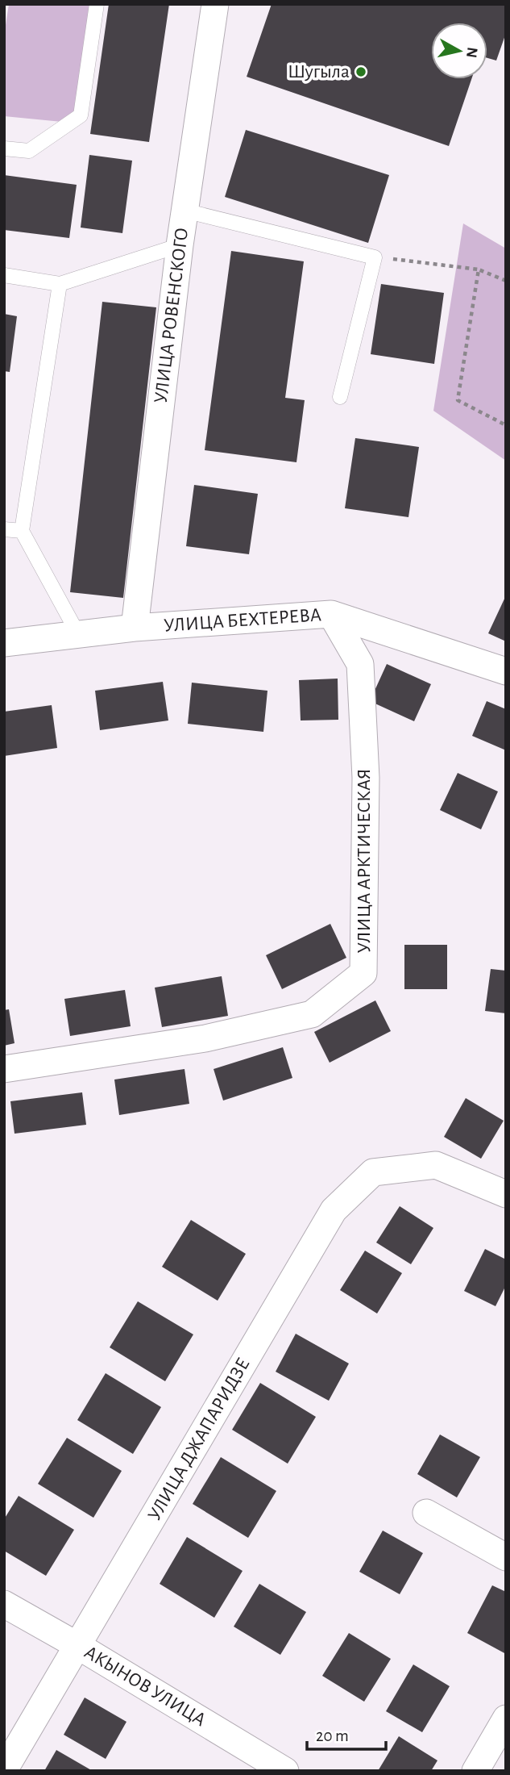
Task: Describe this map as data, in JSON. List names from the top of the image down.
{
  "streets": {
    "street": [
      "УЛИЦА РОВЕНСКОГО",
      "УЛИЦА БЕХТЕРЕВА",
      "УЛИЦА АРКТИЧЕСКАЯ",
      "УЛИЦА ДЖАПАРИДЗЕ",
      "АКЫНОВ УЛИЦА"
    ]
  },
  "crossings": [
    ["УЛИЦА РОВЕНСКОГО", "УЛИЦА БЕХТЕРЕВА"],
    ["УЛИЦА БЕХТЕРЕВА", "УЛИЦА АРКТИЧЕСКАЯ"],
    ["УЛИЦА ДЖАПАРИДЗЕ", "АКЫНОВ УЛИЦА"]
  ],
  "places": ["Шугыла"],
  "scale_bar": "20 m",
  "north": "right"
}
